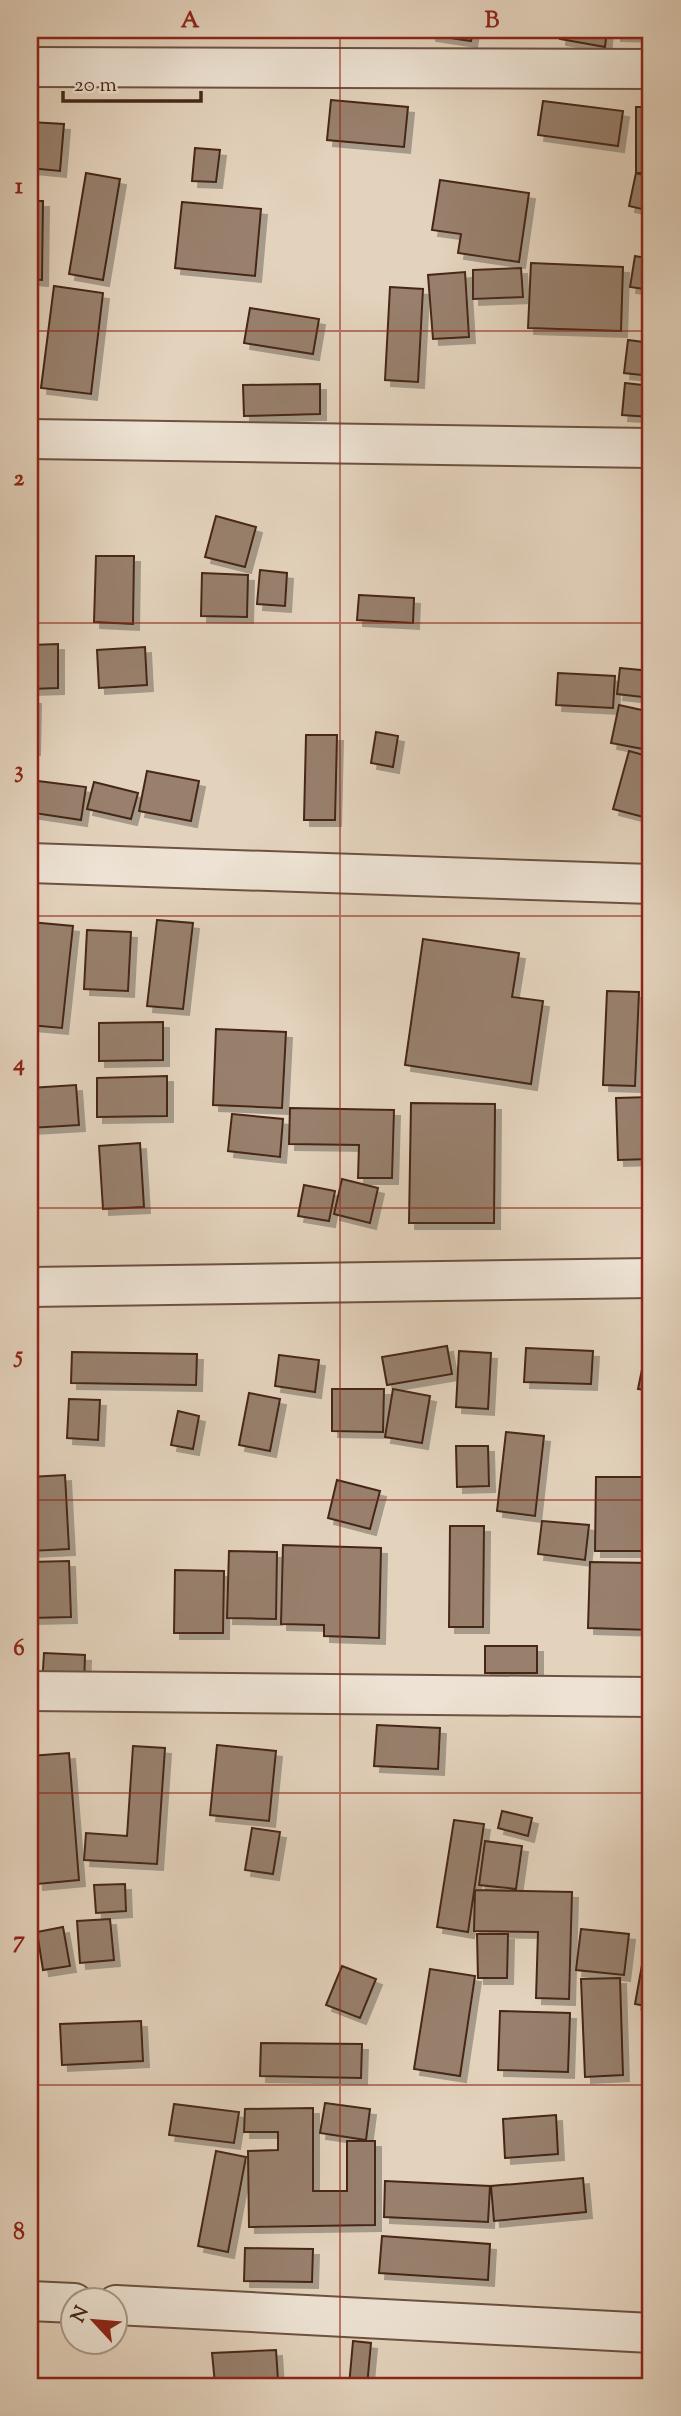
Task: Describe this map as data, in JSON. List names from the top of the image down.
{
  "scale_bar": "20 m",
  "north": "top left",
  "grid": {
    "columns": ["A", "B"],
    "rows": [
      "1",
      "2",
      "3",
      "4",
      "5",
      "6",
      "7",
      "8"
    ]
  }
}
